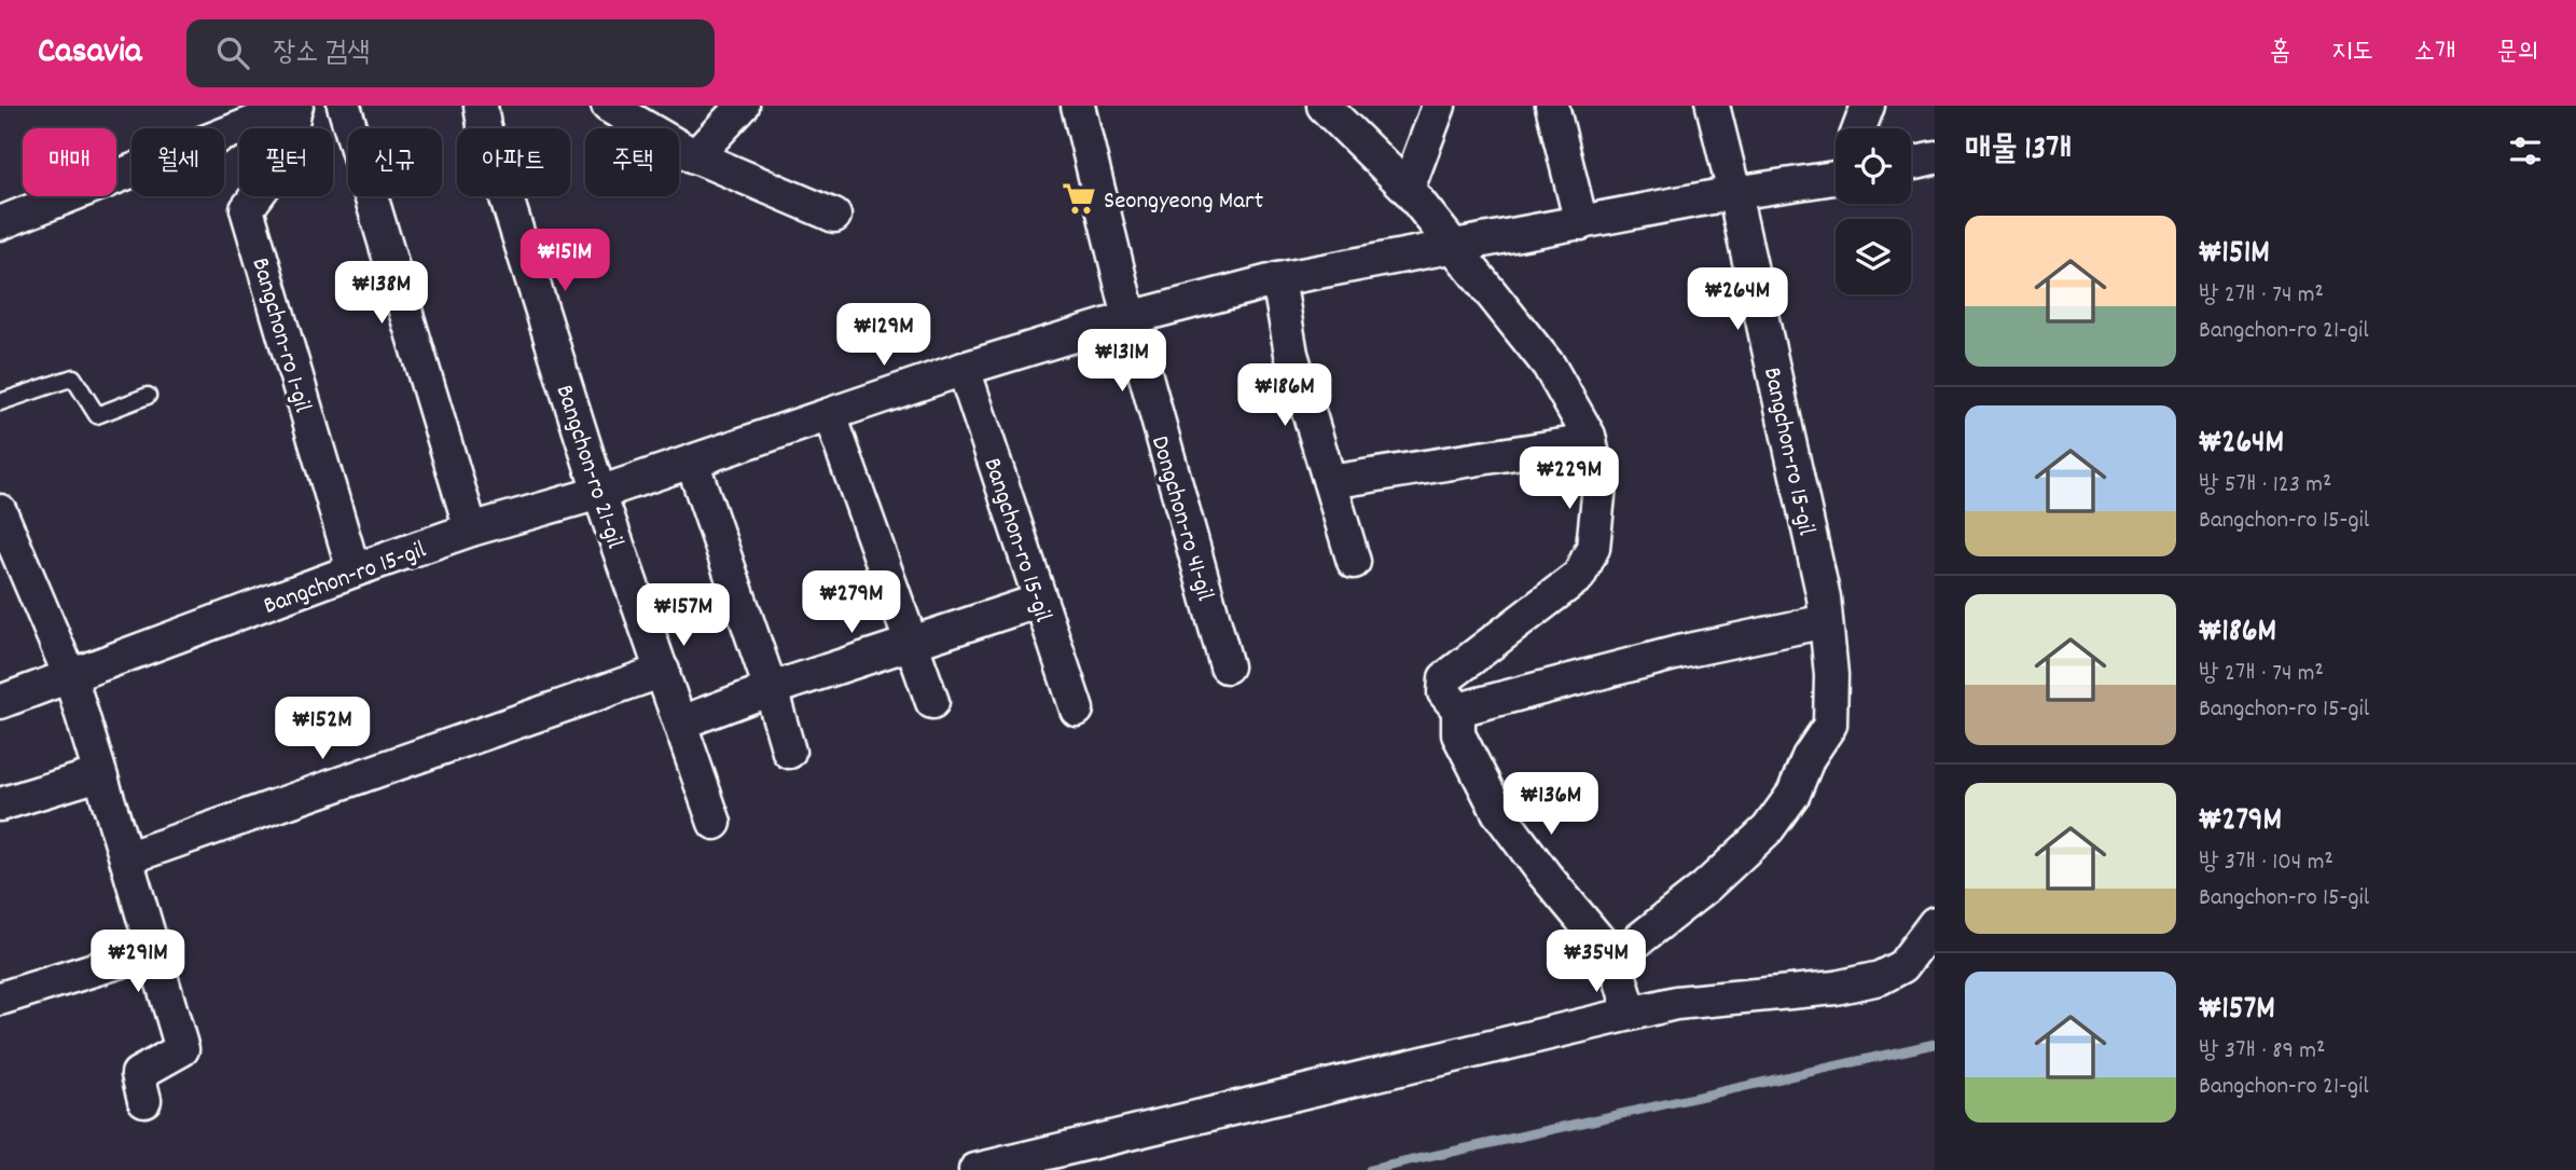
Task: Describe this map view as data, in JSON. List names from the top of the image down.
{
  "streets": {
    "street": [
      "Bangchon-ro 1-gil",
      "Bangchon-ro 15-gil",
      "Bangchon-ro 21-gil",
      "Dongchon-ro 41-gil"
    ]
  },
  "crossings": [
    ["Bangchon-ro 1-gil", "Bangchon-ro 15-gil"],
    ["Bangchon-ro 15-gil", "Bangchon-ro 21-gil"],
    ["Bangchon-ro 15-gil", "Dongchon-ro 41-gil"]
  ],
  "places": {
    "supermarket": ["Seongyeong Mart"]
  },
  "page": {
    "header": "Casavia",
    "search": "장소 검색",
    "nav": [
      "홈",
      "지도",
      "소개",
      "문의"
    ],
    "heading": "매물 13개",
    "chip": [
      "매매",
      "월세",
      "필터",
      "신규",
      "아파트",
      "주택"
    ],
    "list": [
      {
        "name": "₩151M",
        "note": "방 2개 · 74 m² · Bangchon-ro 21-gil"
      },
      {
        "name": "₩264M",
        "note": "방 5개 · 123 m² · Bangchon-ro 15-gil"
      },
      {
        "name": "₩186M",
        "note": "방 2개 · 74 m² · Bangchon-ro 15-gil"
      },
      {
        "name": "₩279M",
        "note": "방 3개 · 104 m² · Bangchon-ro 15-gil"
      },
      {
        "name": "₩157M",
        "note": "방 3개 · 89 m² · Bangchon-ro 21-gil"
      }
    ],
    "price": [
      "₩151M",
      "₩138M",
      "₩264M",
      "₩129M",
      "₩131M",
      "₩186M",
      "₩229M",
      "₩279M",
      "₩157M",
      "₩152M",
      "₩136M",
      "₩291M",
      "₩354M"
    ]
  }
}
